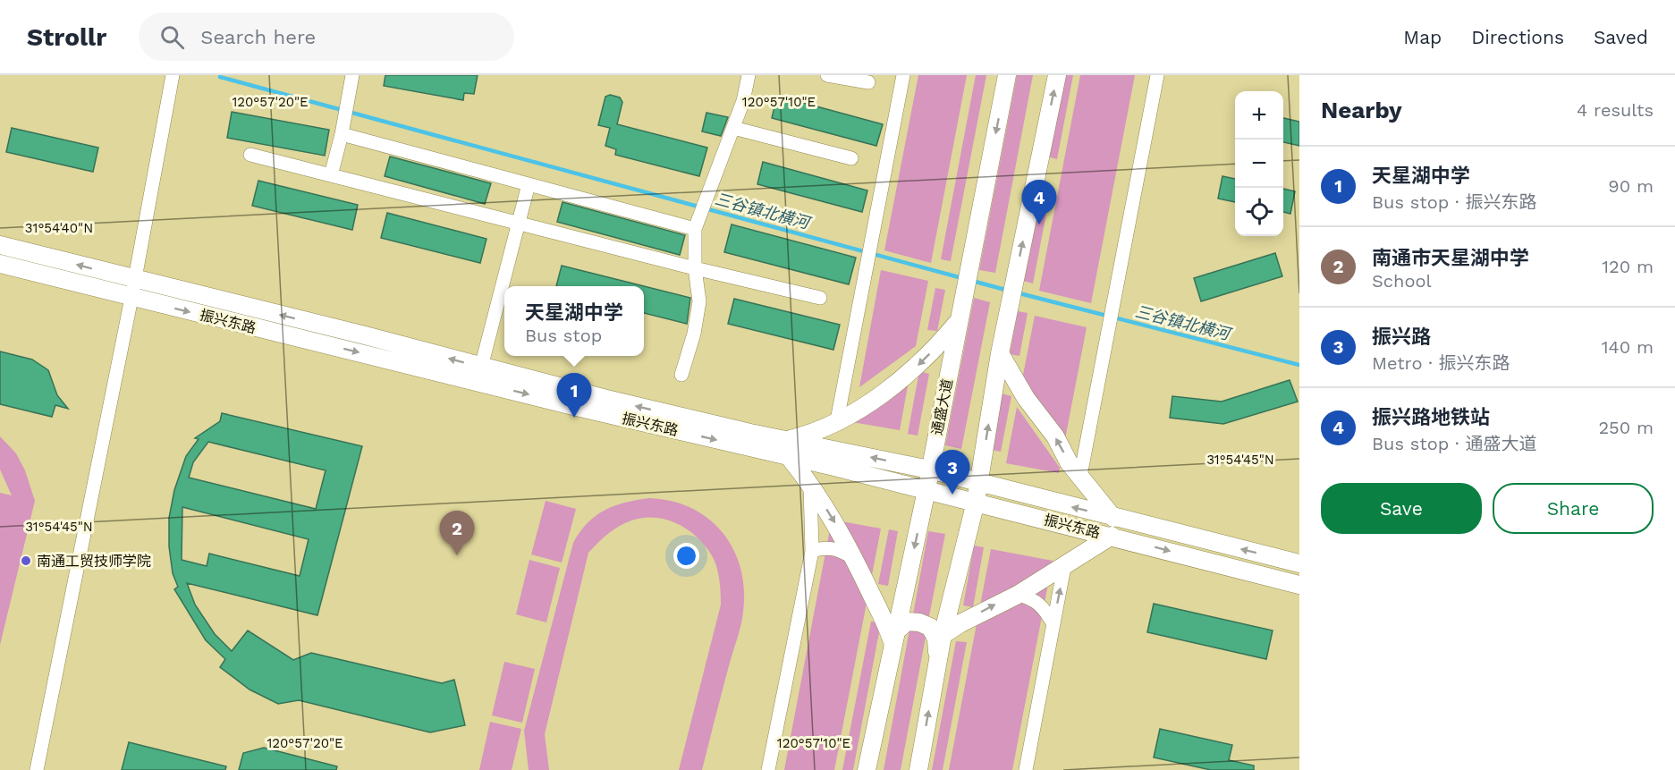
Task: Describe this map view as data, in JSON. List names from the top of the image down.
{
  "streets": {
    "main road": ["振兴东路", "通盛大道"]
  },
  "crossings": [
    ["振兴东路", "通盛大道"]
  ],
  "water": ["三谷镇北横河"],
  "places": ["南通工贸技师学院"],
  "page": {
    "header": "Strollr",
    "search": "Search here",
    "nav": ["Map", "Directions", "Saved"],
    "heading": ["Nearby", "4 results"],
    "map_buttons": ["+", "−"],
    "list": [
      {
        "mark": "1",
        "name": "天星湖中学",
        "note": "Bus stop · 振兴东路",
        "value": "90 m"
      },
      {
        "mark": "2",
        "name": "南通市天星湖中学",
        "note": "School",
        "value": "120 m"
      },
      {
        "mark": "3",
        "name": "振兴路",
        "note": "Metro · 振兴东路",
        "value": "140 m"
      },
      {
        "mark": "4",
        "name": "振兴路地铁站",
        "note": "Bus stop · 通盛大道",
        "value": "250 m"
      }
    ],
    "pins": [
      "4",
      "1",
      "3",
      "2"
    ],
    "popup": ["天星湖中学", "Bus stop"],
    "buttons": ["Save", "Share"]
  },
  "coordinates": [
    "120°57'20\"E",
    "120°57'10\"E",
    "31°54'40\"N",
    "31°54'45\"N"
  ]
}
